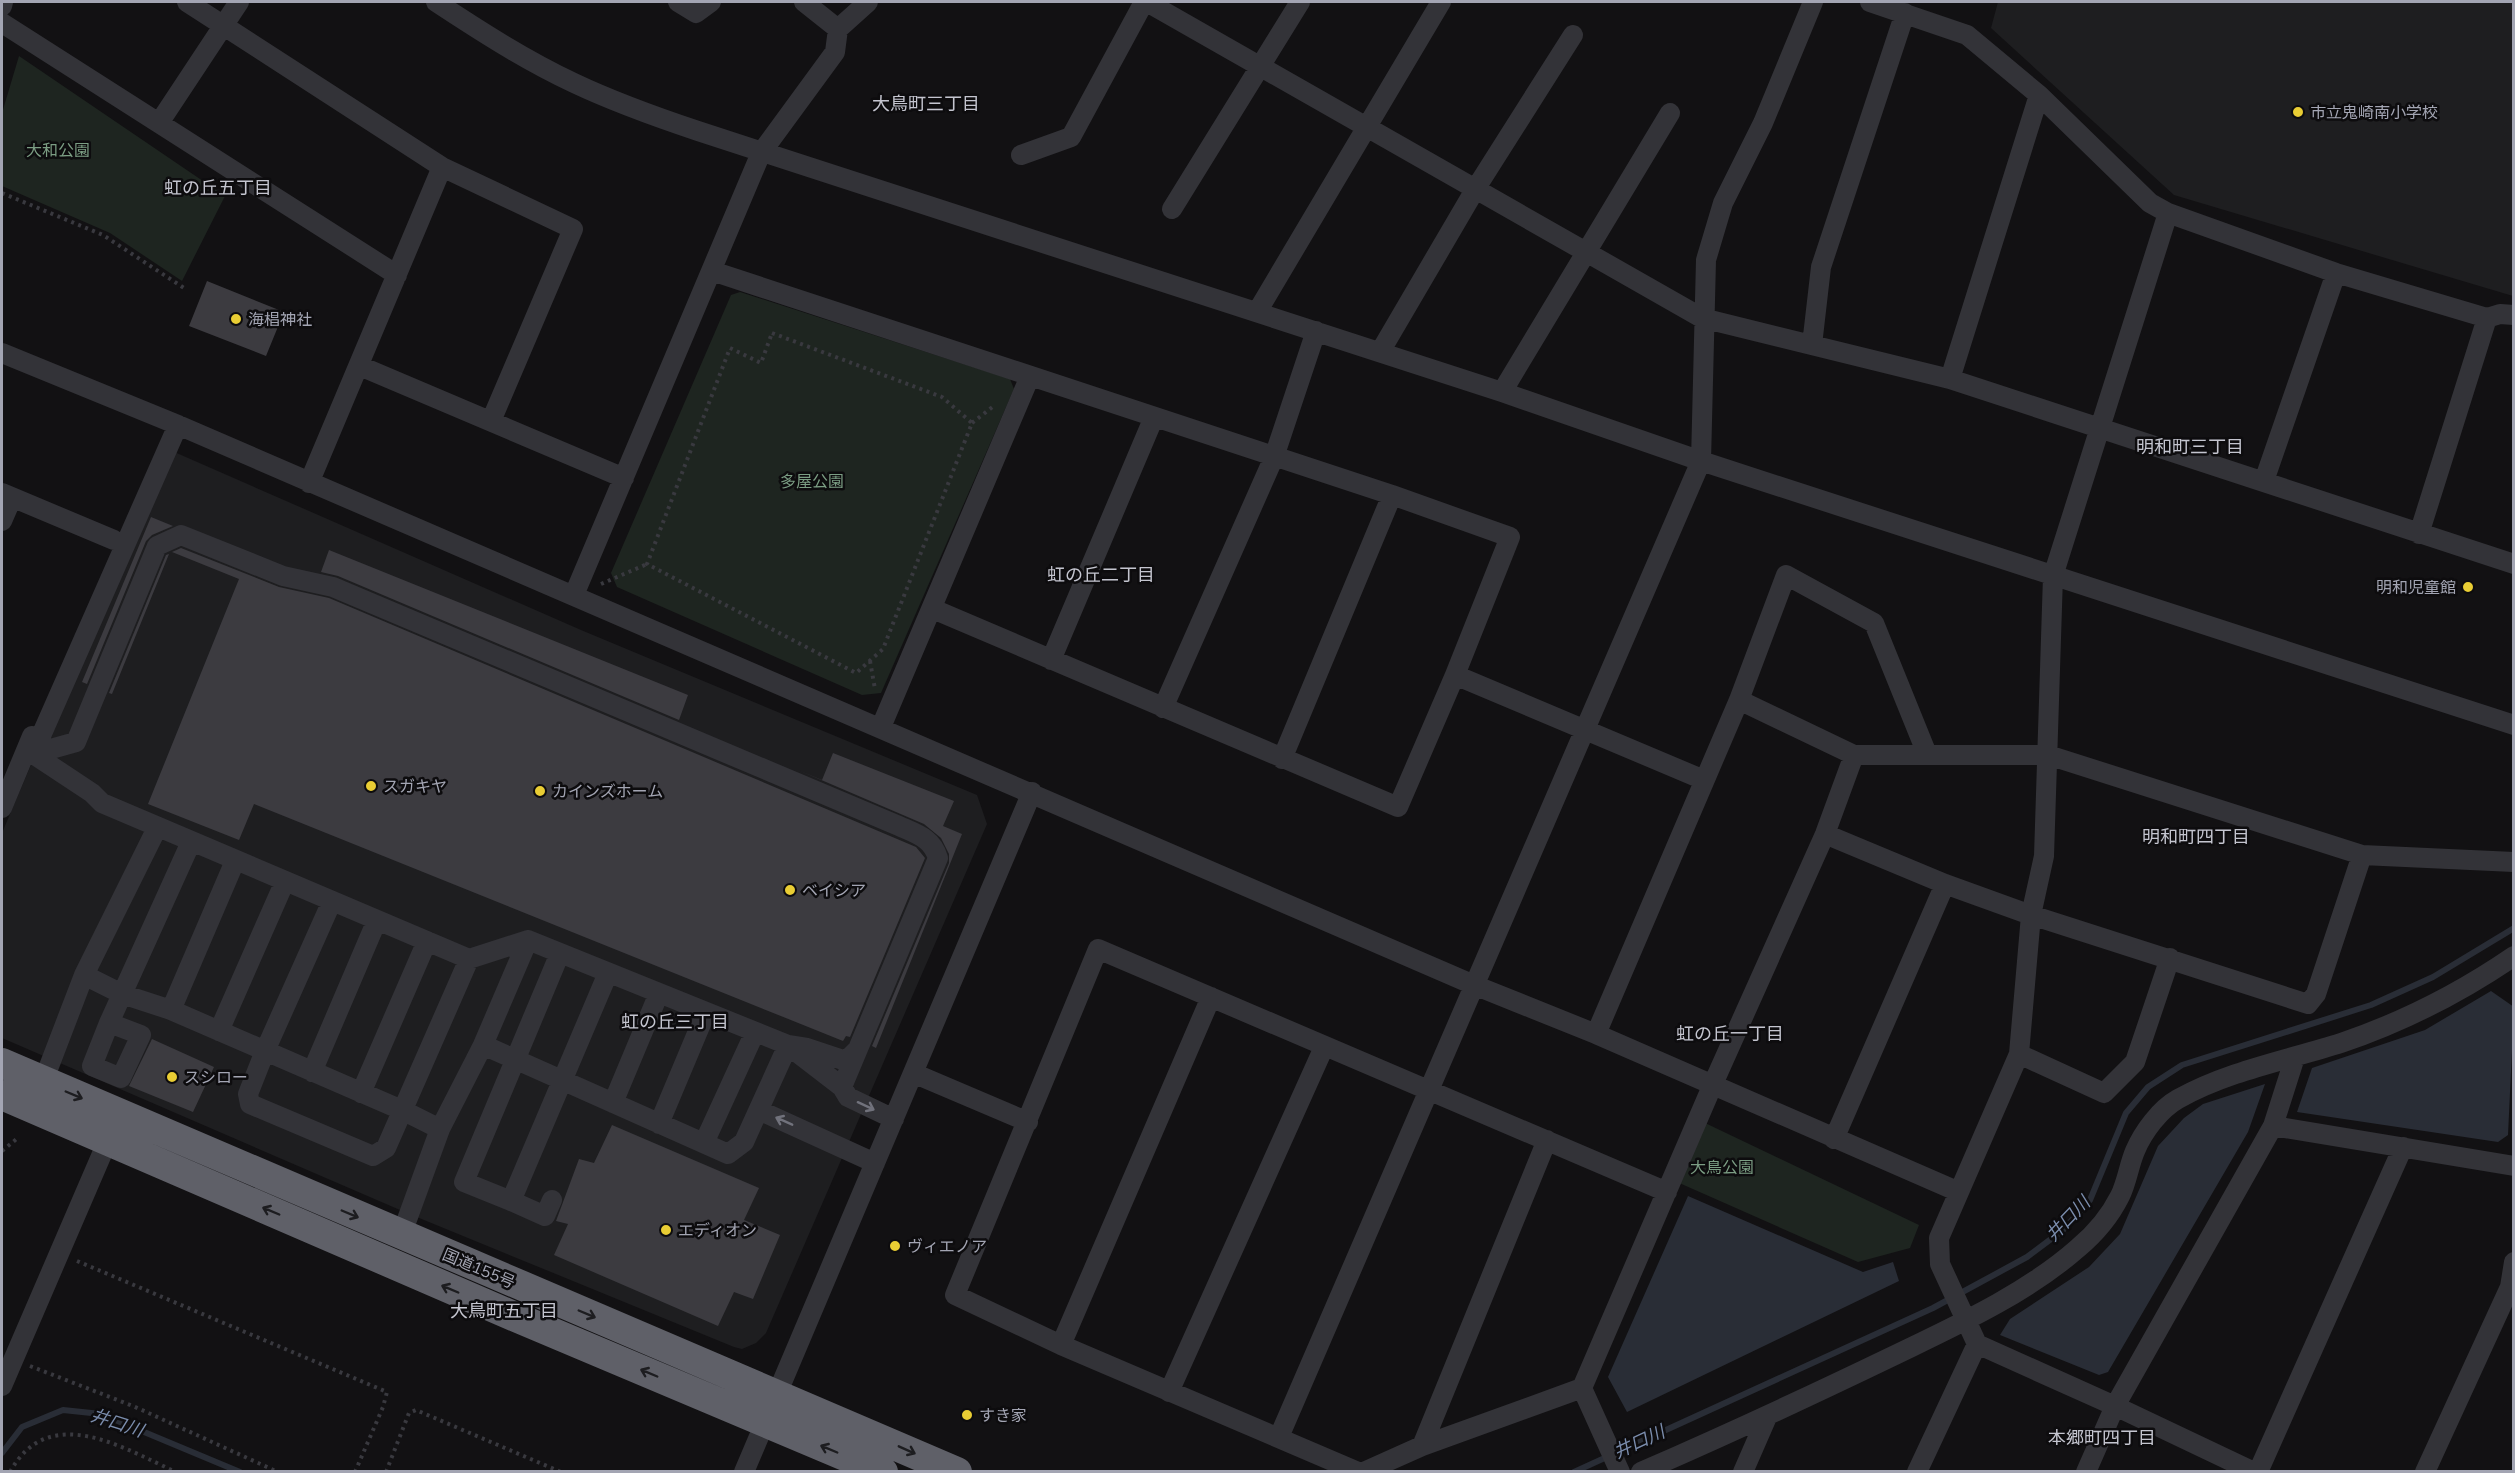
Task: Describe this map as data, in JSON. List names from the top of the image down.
{
  "streets": {
    "highway": ["国道155号"]
  },
  "districts": [
    "大鳥町三丁目",
    "虹の丘五丁目",
    "明和町三丁目",
    "虹の丘二丁目",
    "明和町四丁目",
    "虹の丘三丁目",
    "虹の丘一丁目",
    "大鳥町五丁目",
    "本郷町四丁目"
  ],
  "water": ["井口川"],
  "parks": ["大和公園", "多屋公園", "大鳥公園"],
  "places": [
    "市立鬼崎南小学校",
    "海椙神社",
    "明和児童館",
    "スガキヤ",
    "カインズホーム",
    "ベイシア",
    "スシロー",
    "エディオン",
    "ヴィエノア",
    "すき家"
  ]
}
